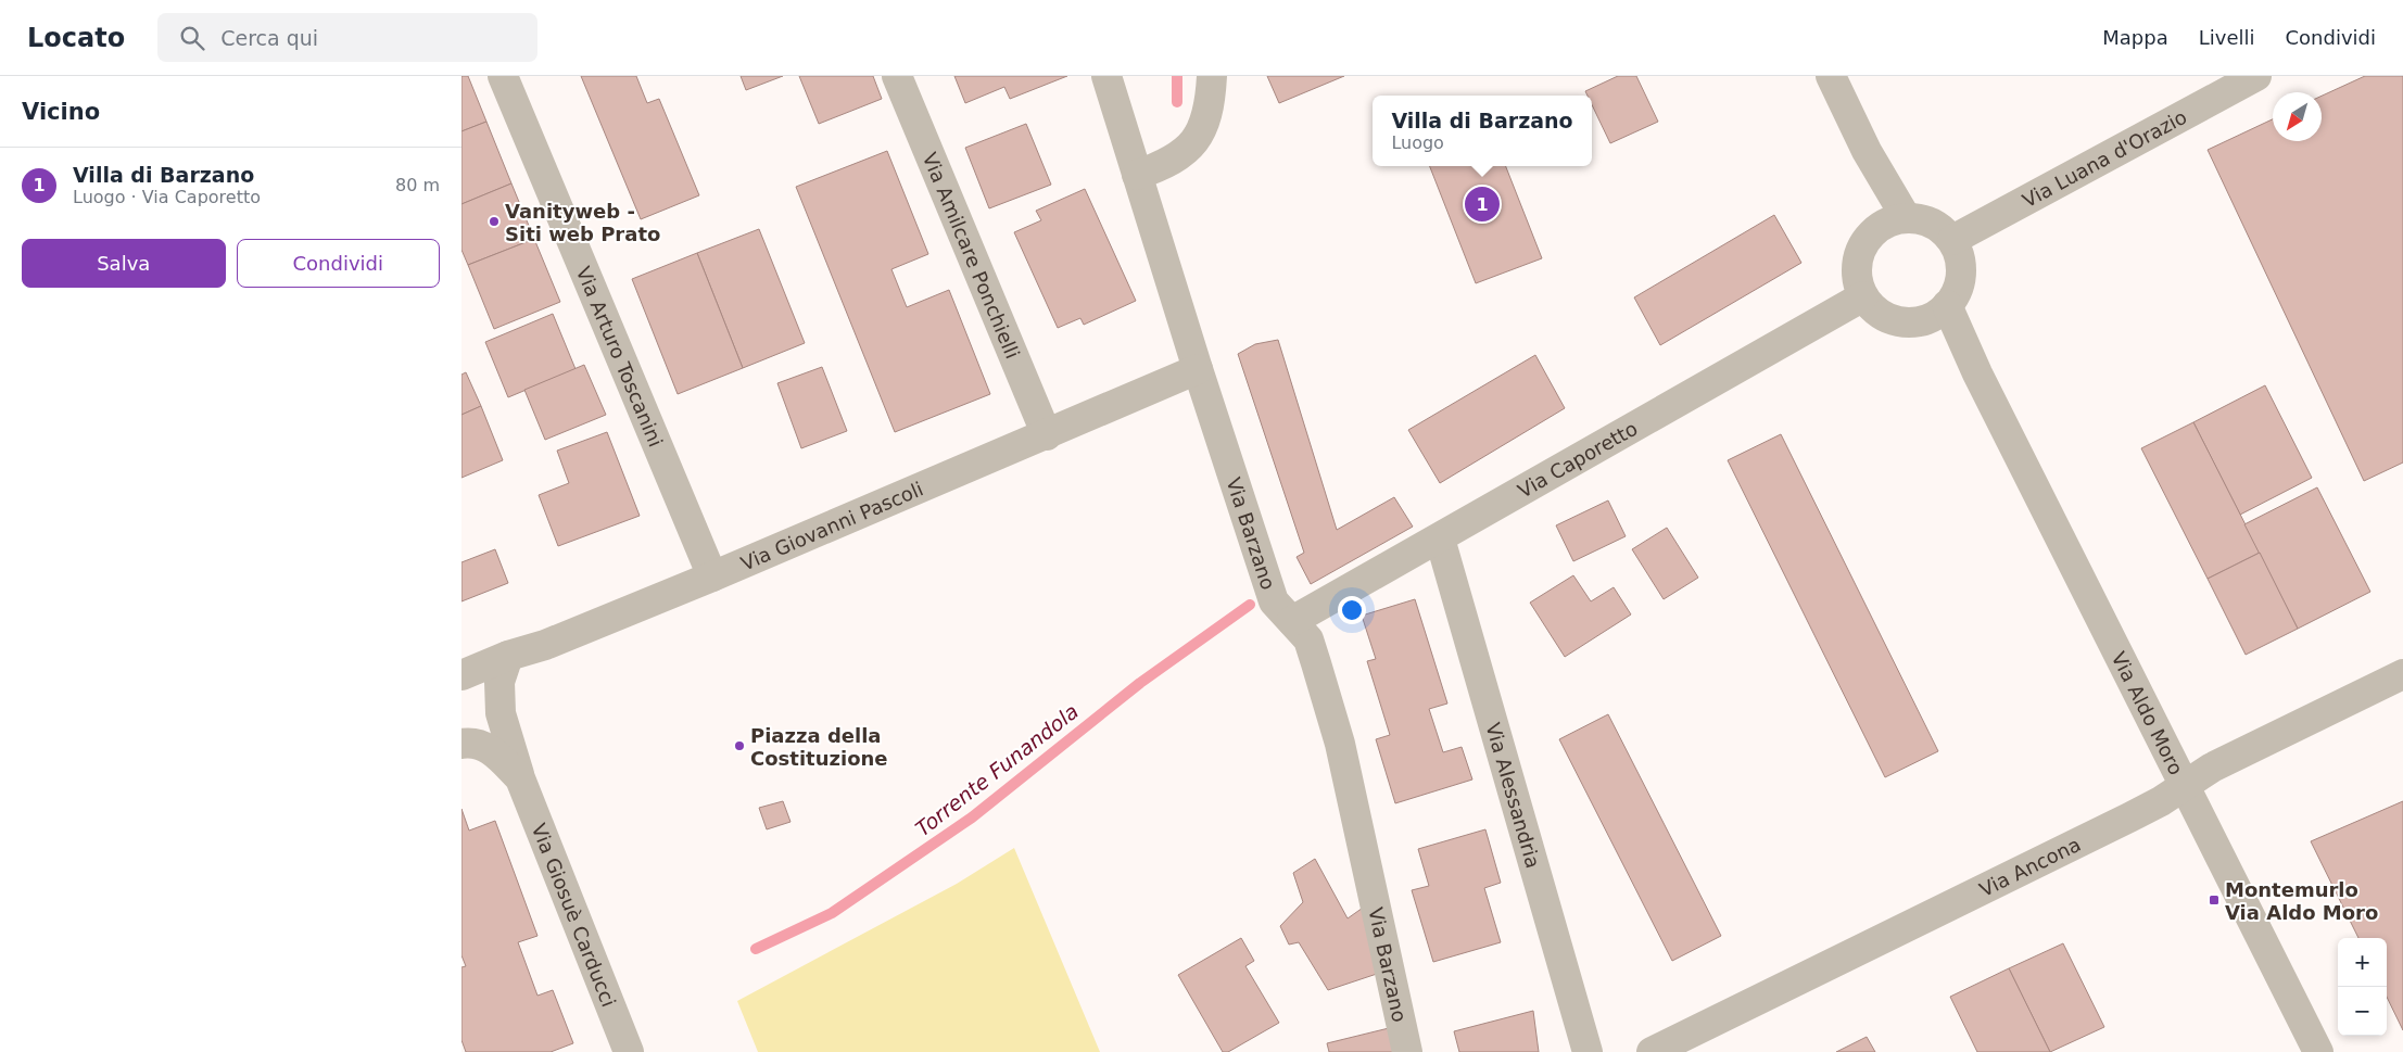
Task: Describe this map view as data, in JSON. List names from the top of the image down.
{
  "streets": {
    "street": [
      "Via Luana d'Orazio",
      "Via Amilcare Ponchielli",
      "Via Arturo Toscanini",
      "Via Caporetto",
      "Via Giovanni Pascoli",
      "Via Barzano",
      "Via Aldo Moro",
      "Via Alessandria",
      "Via Ancona",
      "Via Giosuè Carducci"
    ]
  },
  "crossings": [
    ["Via Luana d'Orazio", "Via Caporetto"],
    ["Via Luana d'Orazio", "Via Aldo Moro"],
    ["Via Amilcare Ponchielli", "Via Giovanni Pascoli"],
    ["Via Arturo Toscanini", "Via Giovanni Pascoli"],
    ["Via Caporetto", "Via Barzano"],
    ["Via Caporetto", "Via Aldo Moro"],
    ["Via Caporetto", "Via Alessandria"],
    ["Via Giovanni Pascoli", "Via Barzano"],
    ["Via Giovanni Pascoli", "Via Giosuè Carducci"],
    ["Via Aldo Moro", "Via Ancona"]
  ],
  "water": ["Torrente Funandola"],
  "places": {
    "other": ["Vanityweb - Siti web Prato", "Piazza della Costituzione"],
    "transit": ["Montemurlo Via Aldo Moro"]
  },
  "north": "bottom left",
  "page": {
    "header": "Locato",
    "search": "Cerca qui",
    "nav": ["Mappa", "Livelli", "Condividi"],
    "heading": "Vicino",
    "popup": ["Villa di Barzano", "Luogo"],
    "list": [
      {
        "mark": "1",
        "name": "Villa di Barzano",
        "note": "Luogo · Via Caporetto",
        "value": "80 m"
      }
    ],
    "pins": "1",
    "buttons": ["Salva", "Condividi"],
    "map_buttons": ["+", "−"]
  }
}
